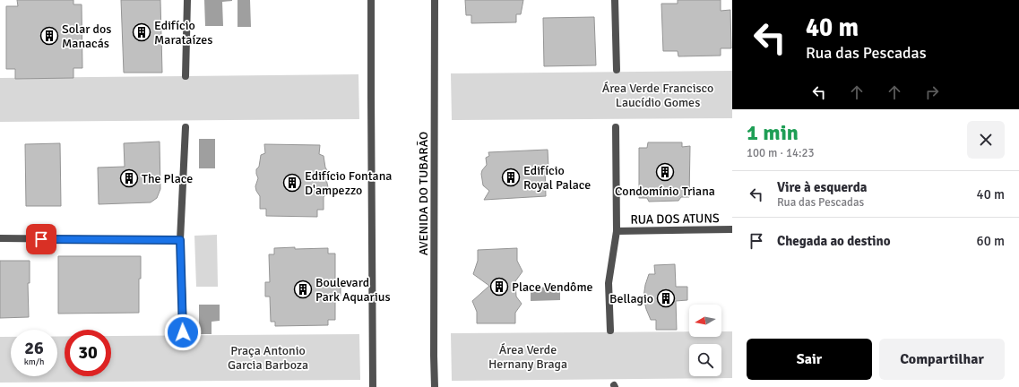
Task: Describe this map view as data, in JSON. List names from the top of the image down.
{
  "streets": {
    "street": ["AVENIDA DO TUBARÃO", "RUA DOS ATUNS"]
  },
  "parks": ["Área Verde Francisco Laucídio Gomes", "Área Verde Hernany Braga", "Praça Antonio Garcia Barboza"],
  "places": {
    "building": [
      "Edifício Marataízes",
      "Solar dos Manacás",
      "Condomínio Triana",
      "Edifício Royal Palace",
      "The Place",
      "Edifício Fontana D'ampezzo",
      "Place Vendôme",
      "Boulevard Park Aquarius",
      "Bellagio"
    ]
  },
  "north": "left",
  "page": {
    "turn": ["40 m", "Rua das Pescadas"],
    "heading": ["1 min", "100 m · 14:23"],
    "list": [
      {
        "name": "Vire à esquerda",
        "note": "Rua das Pescadas",
        "value": "40 m"
      },
      {
        "name": "Chegada ao destino",
        "value": "60 m"
      }
    ],
    "speed": "26 km/h",
    "limit": "30",
    "buttons": ["Sair", "Compartilhar"]
  }
}
